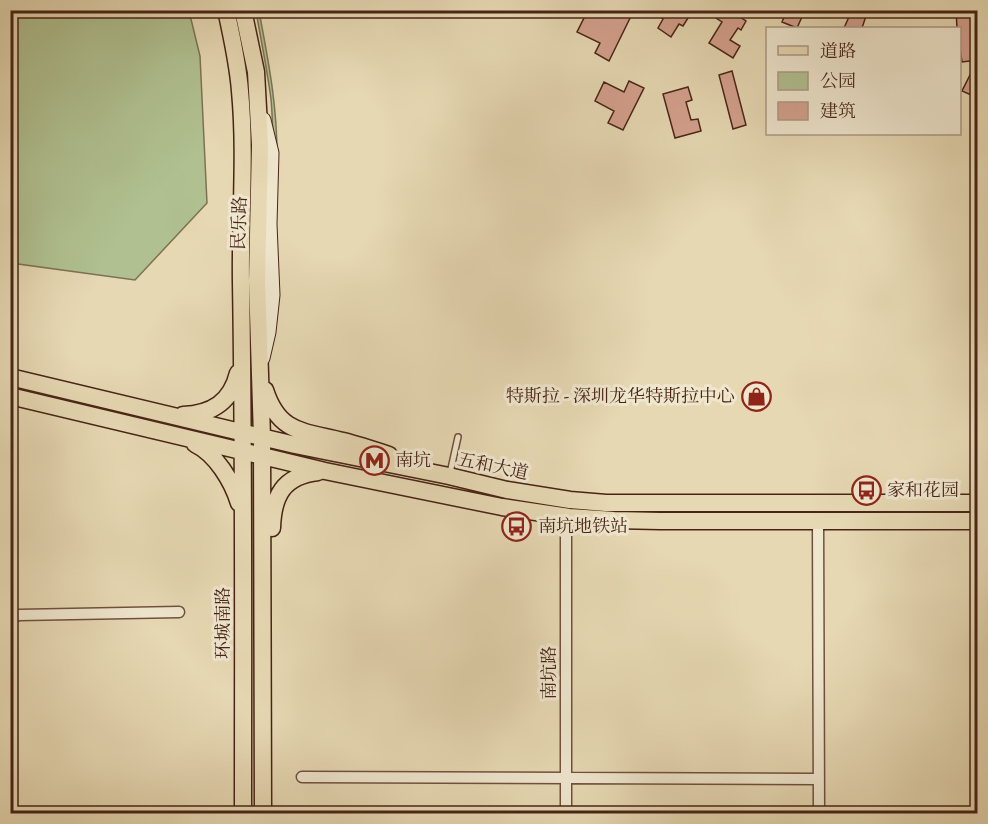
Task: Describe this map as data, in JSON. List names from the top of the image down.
{
  "streets": {
    "main road": ["民乐路", "五和大道", "环城南路"],
    "street": ["南坑路"]
  },
  "crossings": [
    ["民乐路", "五和大道"],
    ["民乐路", "环城南路"],
    ["五和大道", "环城南路"]
  ],
  "places": {
    "shop": ["特斯拉 - 深圳龙华特斯拉中心"],
    "metro station": ["南坑"],
    "bus stop": ["家和花园", "南坑地铁站"]
  },
  "legend": ["道路", "公园", "建筑"]
}
